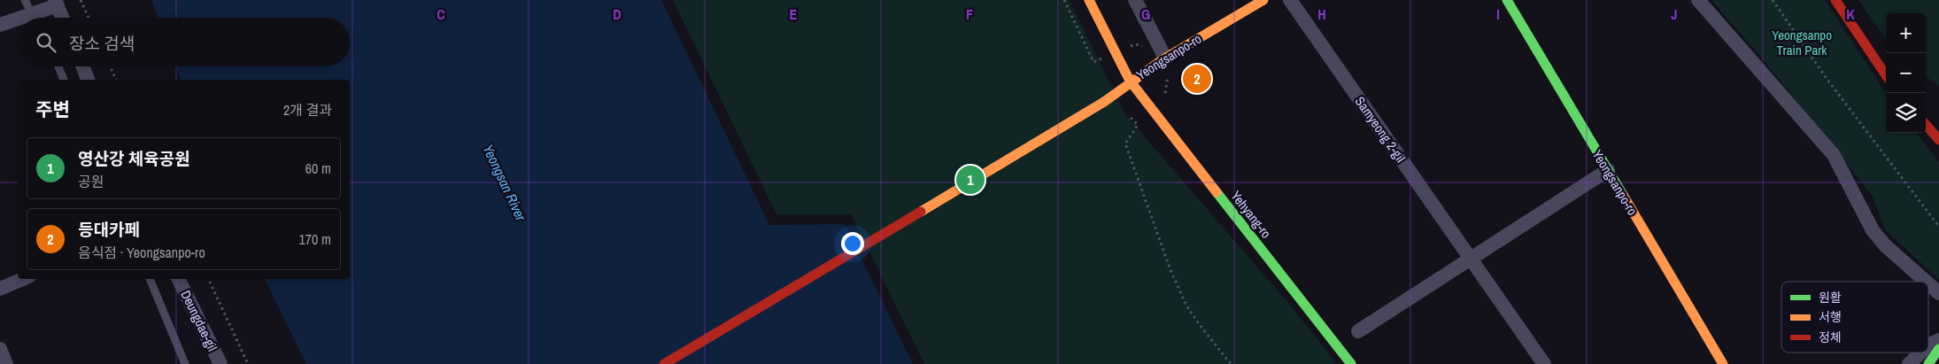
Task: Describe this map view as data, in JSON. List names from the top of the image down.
{
  "streets": {
    "street": [
      "Yeongsanpo-ro",
      "Samyeong 2-gil",
      "Yehyang-ro",
      "Deungdae-gil"
    ]
  },
  "crossings": [
    ["Yeongsanpo-ro", "Yehyang-ro"]
  ],
  "water": ["Yeongsan River"],
  "parks": ["Yeongsanpo Train Park"],
  "legend": ["원활", "서행", "정체"],
  "page": {
    "map_buttons": ["+", "−"],
    "search": "장소 검색",
    "pins": ["2", "1"],
    "heading": ["주변", "2개 결과"],
    "list": [
      {
        "mark": "1",
        "name": "영산강 체육공원",
        "note": "공원",
        "value": "60 m"
      },
      {
        "mark": "2",
        "name": "등대카페",
        "note": "음식점 · Yeongsanpo-ro",
        "value": "170 m"
      }
    ]
  },
  "grid": {
    "columns": [
      "C",
      "D",
      "E",
      "F",
      "G",
      "H",
      "I",
      "J",
      "K"
    ]
  }
}
